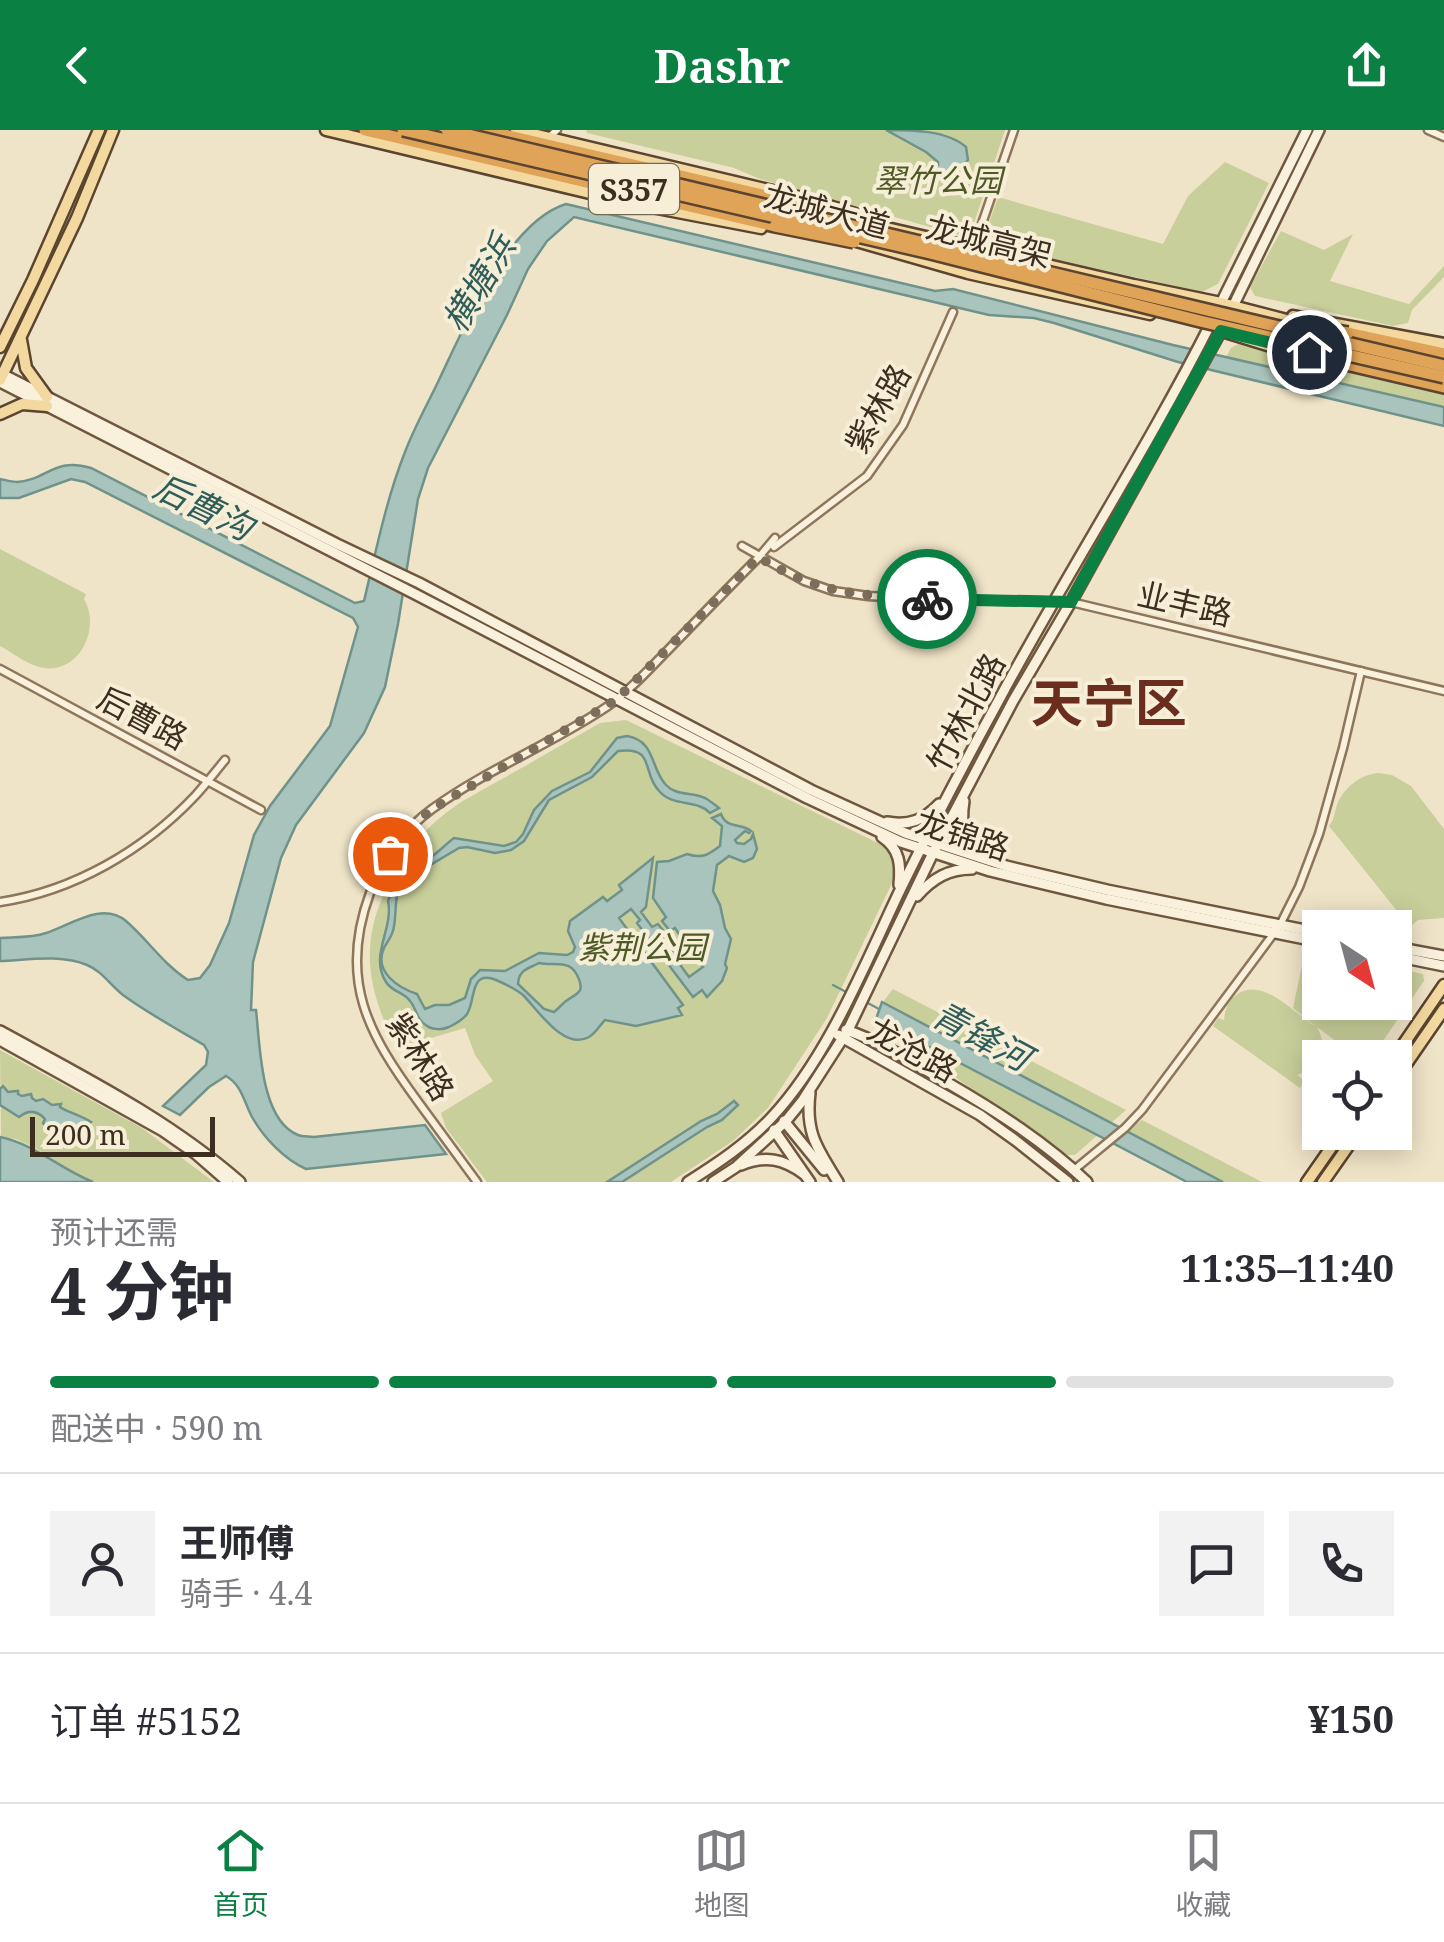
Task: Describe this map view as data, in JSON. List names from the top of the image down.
{
  "streets": {
    "highway": ["龙城高架"],
    "main road": [
      "S357",
      "龙城大道",
      "竹林北路",
      "龙锦路",
      "龙沧路"
    ],
    "street": ["紫林路", "业丰路", "后曹路"]
  },
  "crossings": [
    ["龙城大道", "龙城高架"],
    ["龙城大道", "竹林北路"],
    ["紫林路", "业丰路"],
    ["紫林路", "龙锦路"],
    ["业丰路", "竹林北路"],
    ["竹林北路", "龙锦路"],
    ["竹林北路", "龙沧路"]
  ],
  "districts": ["天宁区"],
  "water": ["横塘浜", "后曹沟", "青锋河"],
  "parks": ["翠竹公园", "紫荆公园"],
  "scale_bar": "200 m",
  "north": "bottom right",
  "page": {
    "header": "Dashr",
    "scale": "200 m",
    "heading": ["4 分钟", "预计还需", "11:35–11:40"],
    "panel": [
      "王师傅",
      "骑手 · 4.4",
      "订单 #5152",
      "¥150"
    ],
    "bar": "配送中 · 590 m",
    "tabs": ["首页", "地图", "收藏"]
  }
}
